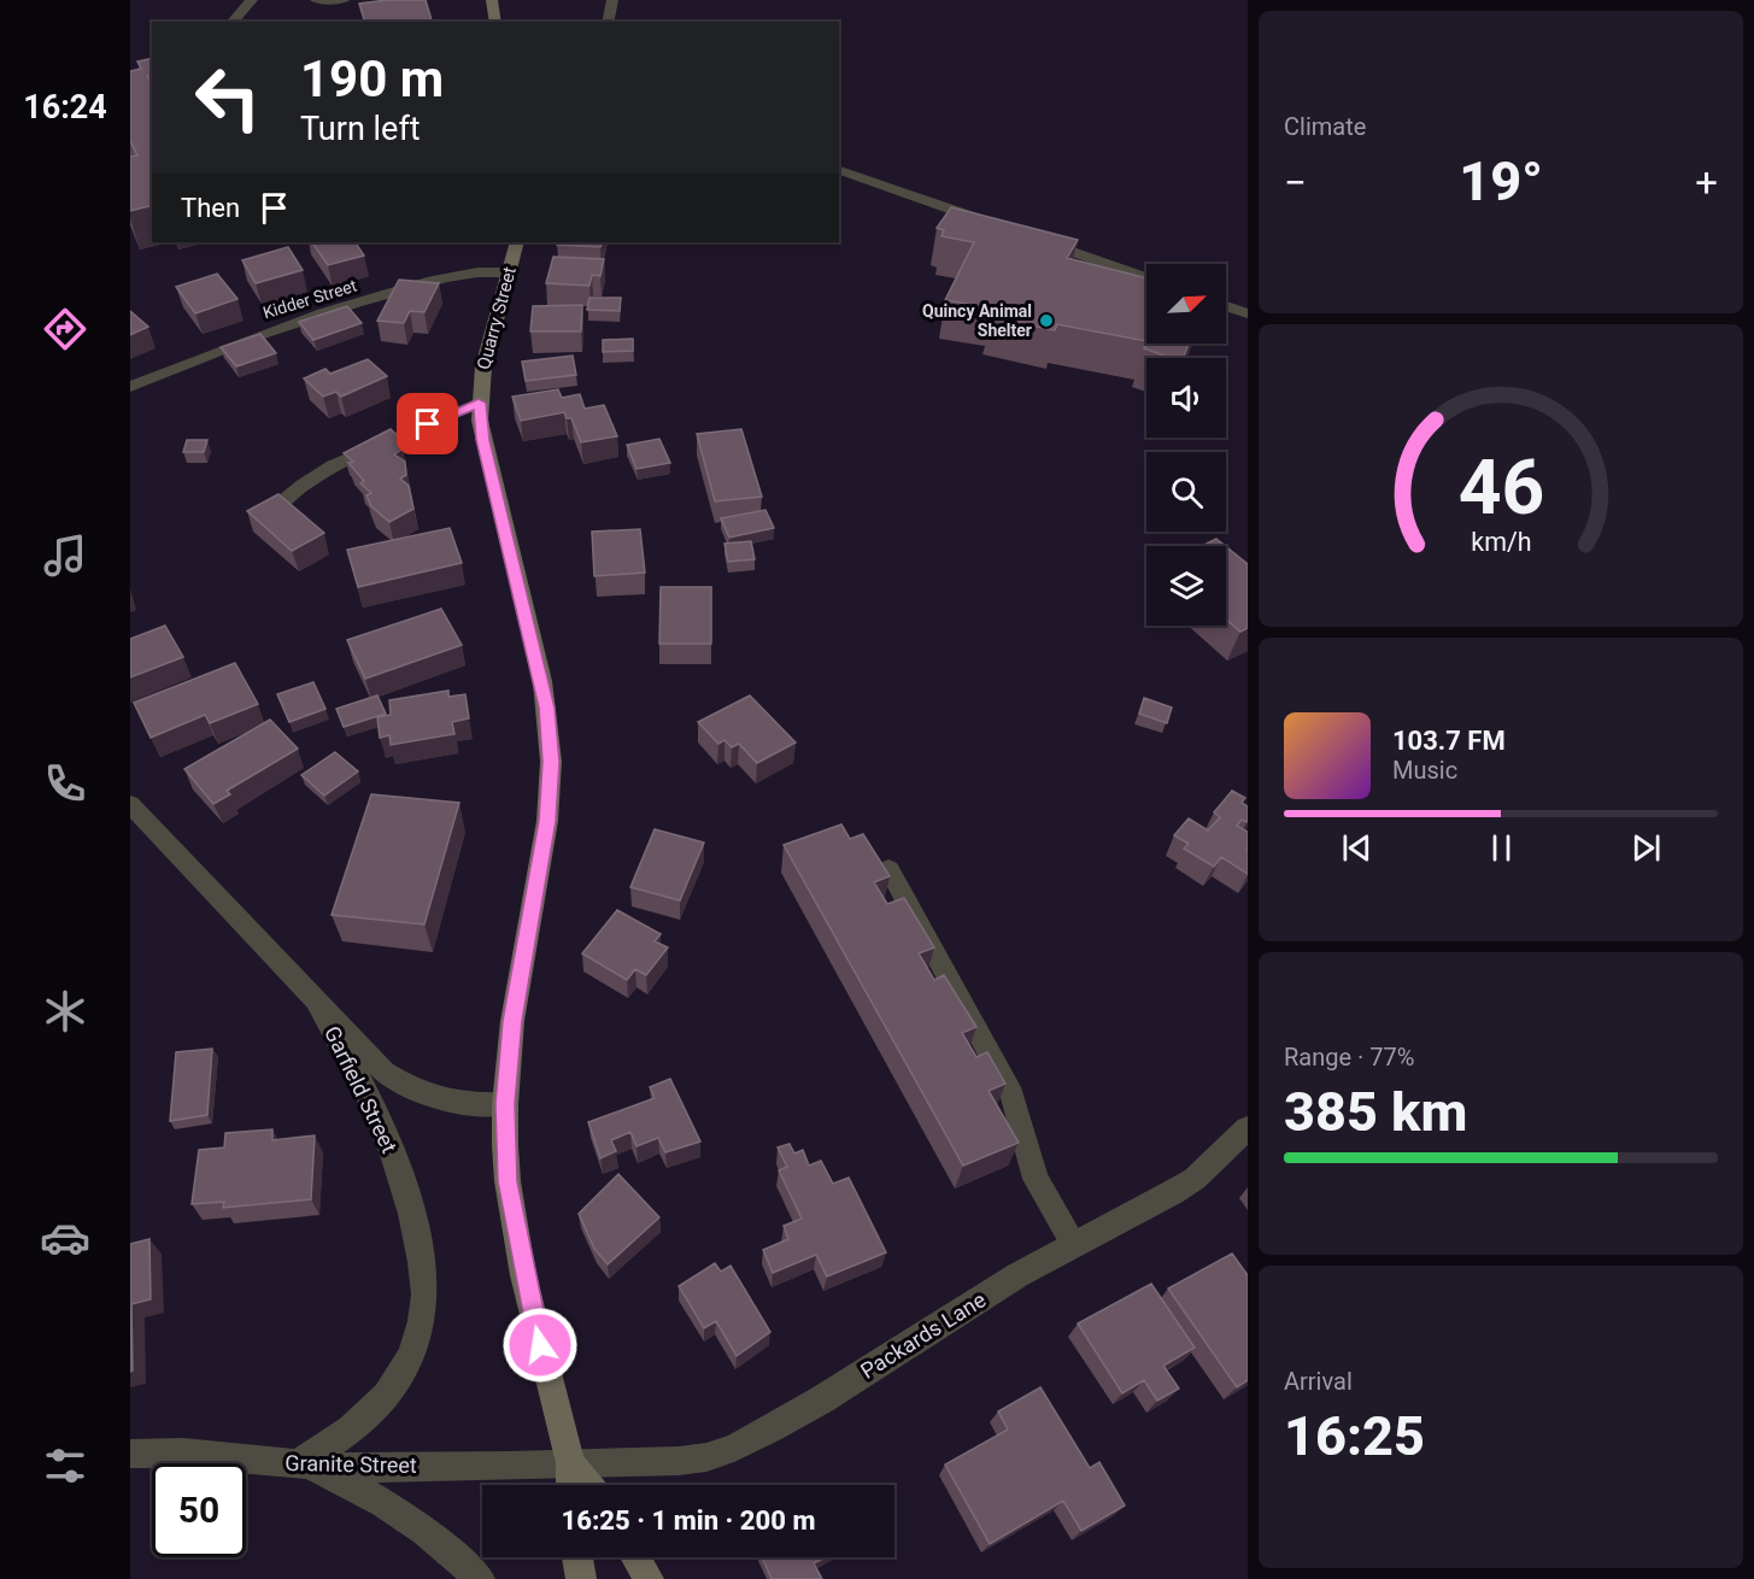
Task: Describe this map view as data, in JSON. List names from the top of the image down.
{
  "streets": {
    "main road": ["Quarry Street"],
    "street": [
      "Kidder Street",
      "Garfield Street",
      "Packards Lane",
      "Granite Street"
    ]
  },
  "crossings": [
    ["Kidder Street", "Quarry Street"],
    ["Quarry Street", "Garfield Street"],
    ["Quarry Street", "Packards Lane"],
    ["Quarry Street", "Granite Street"],
    ["Garfield Street", "Granite Street"],
    ["Packards Lane", "Granite Street"]
  ],
  "places": ["Quincy Animal Shelter"],
  "north": "top right",
  "page": {
    "tabs": "16:24",
    "tile": [
      "Climate",
      ["Range · 77%", "385 km"],
      ["Arrival", "16:25"]
    ],
    "turn": ["190 m", "Turn left"],
    "heat": ["−", "19°", "+"],
    "then": "Then",
    "song": ["103.7 FM", "Music"],
    "limit": "50",
    "trip": "16:25 · 1 min · 200 m",
    "gauge": ["46", "km/h"]
  }
}
